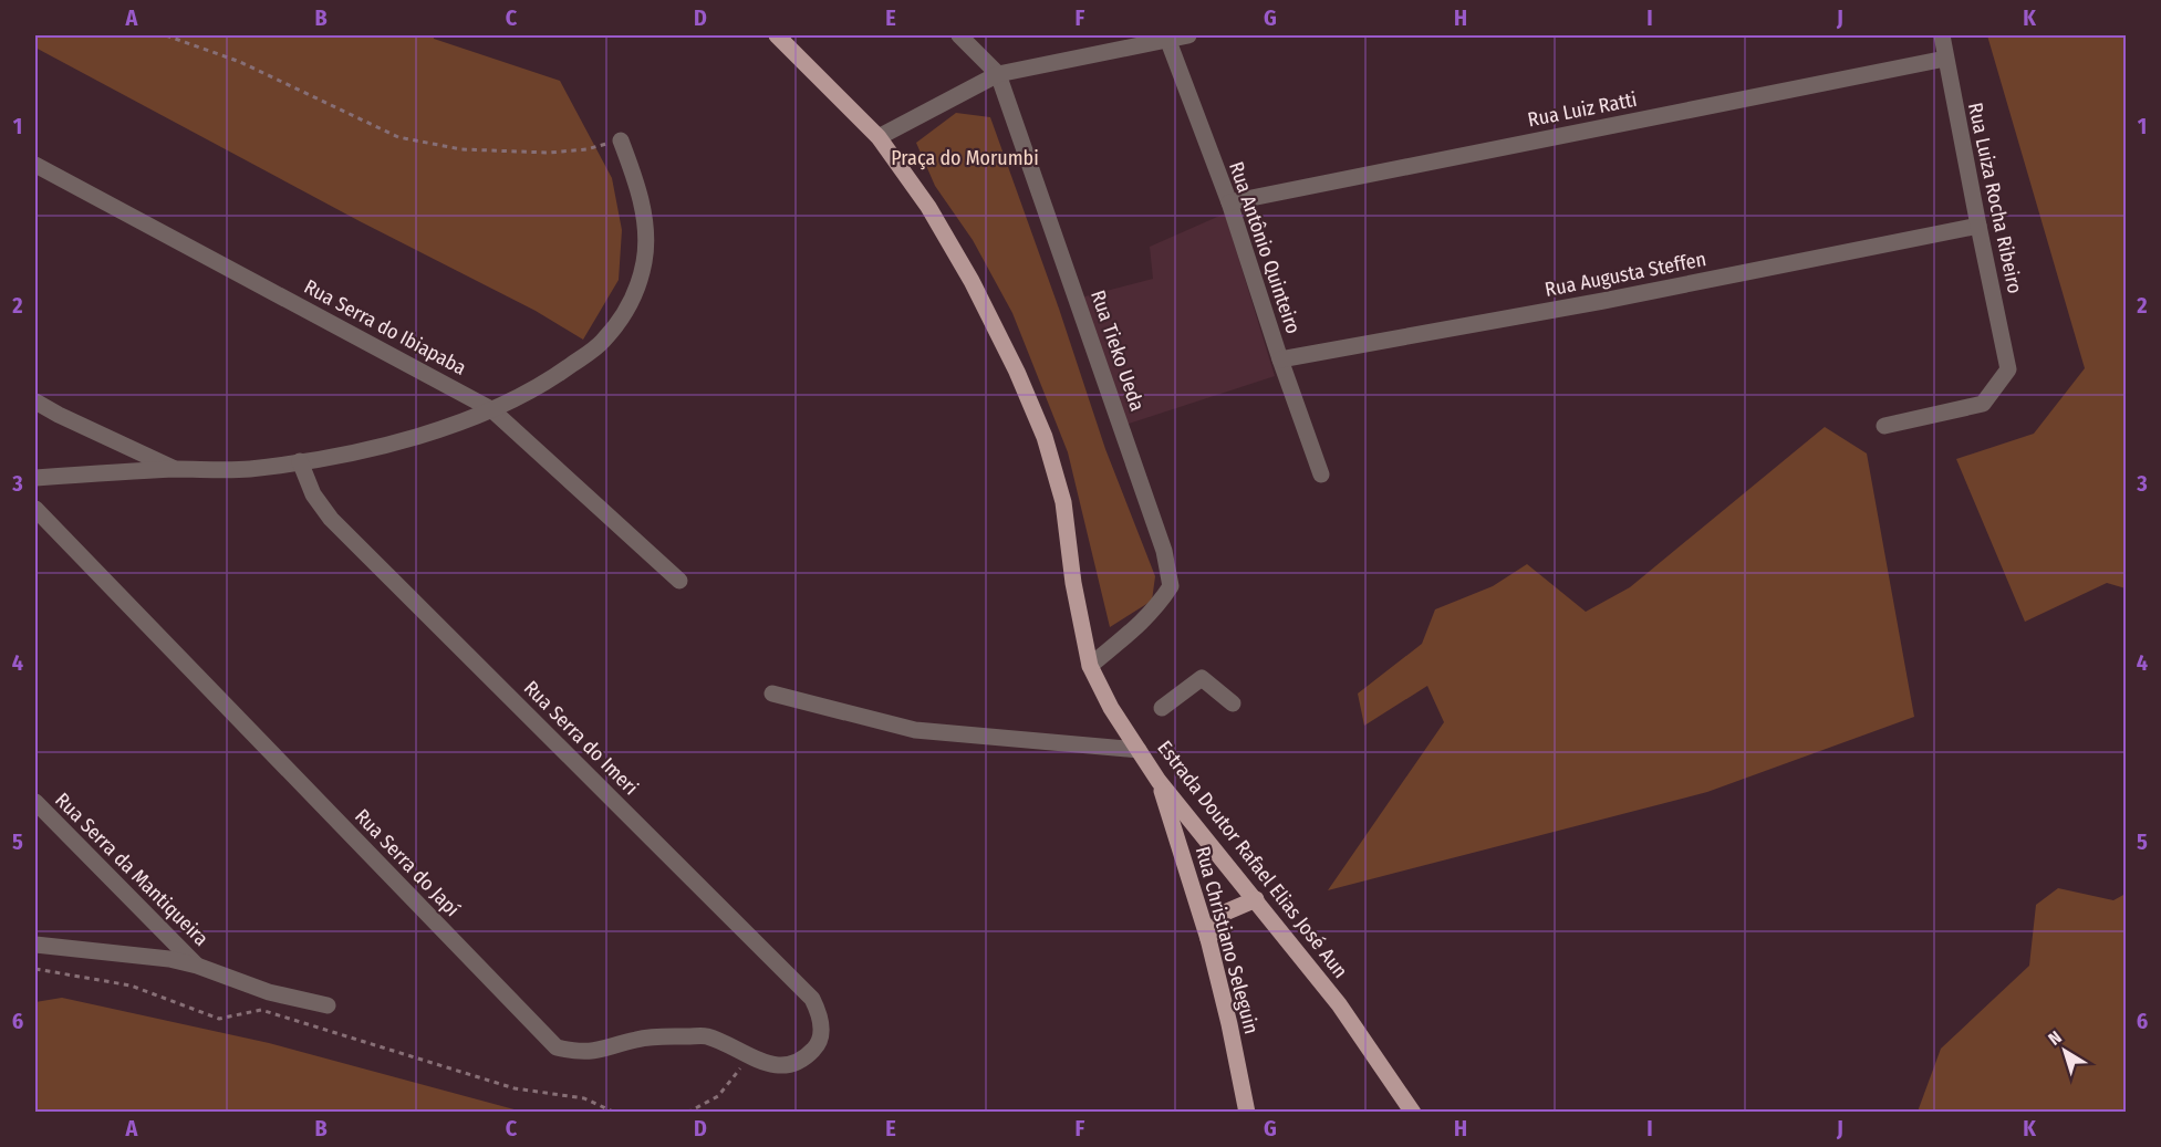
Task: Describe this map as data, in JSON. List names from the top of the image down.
{
  "streets": {
    "main road": ["Estrada Doutor Rafael Elias José Aun", "Rua Christiano Seleguin"],
    "street": [
      "Rua Luiz Ratti",
      "Rua Luiza Rocha Ribeiro",
      "Rua Antônio Quinteiro",
      "Rua Augusta Steffen",
      "Rua Serra do Ibiapaba",
      "Rua Tieko Ueda",
      "Rua Serra do Imeri",
      "Rua Serra do Japí",
      "Rua Serra da Mantiqueira"
    ]
  },
  "crossings": [
    ["Rua Luiz Ratti", "Rua Luiza Rocha Ribeiro"],
    ["Rua Luiz Ratti", "Rua Antônio Quinteiro"],
    ["Rua Luiza Rocha Ribeiro", "Rua Augusta Steffen"],
    ["Rua Antônio Quinteiro", "Rua Augusta Steffen"],
    ["Rua Tieko Ueda", "Estrada Doutor Rafael Elias José Aun"],
    ["Rua Serra do Imeri", "Rua Serra do Japí"],
    ["Estrada Doutor Rafael Elias José Aun", "Rua Christiano Seleguin"]
  ],
  "parks": ["Praça do Morumbi"],
  "north": "top left",
  "grid": {
    "columns": [
      "A",
      "B",
      "C",
      "D",
      "E",
      "F",
      "G",
      "H",
      "I",
      "J",
      "K"
    ],
    "rows": [
      "1",
      "2",
      "3",
      "4",
      "5",
      "6"
    ]
  }
}
